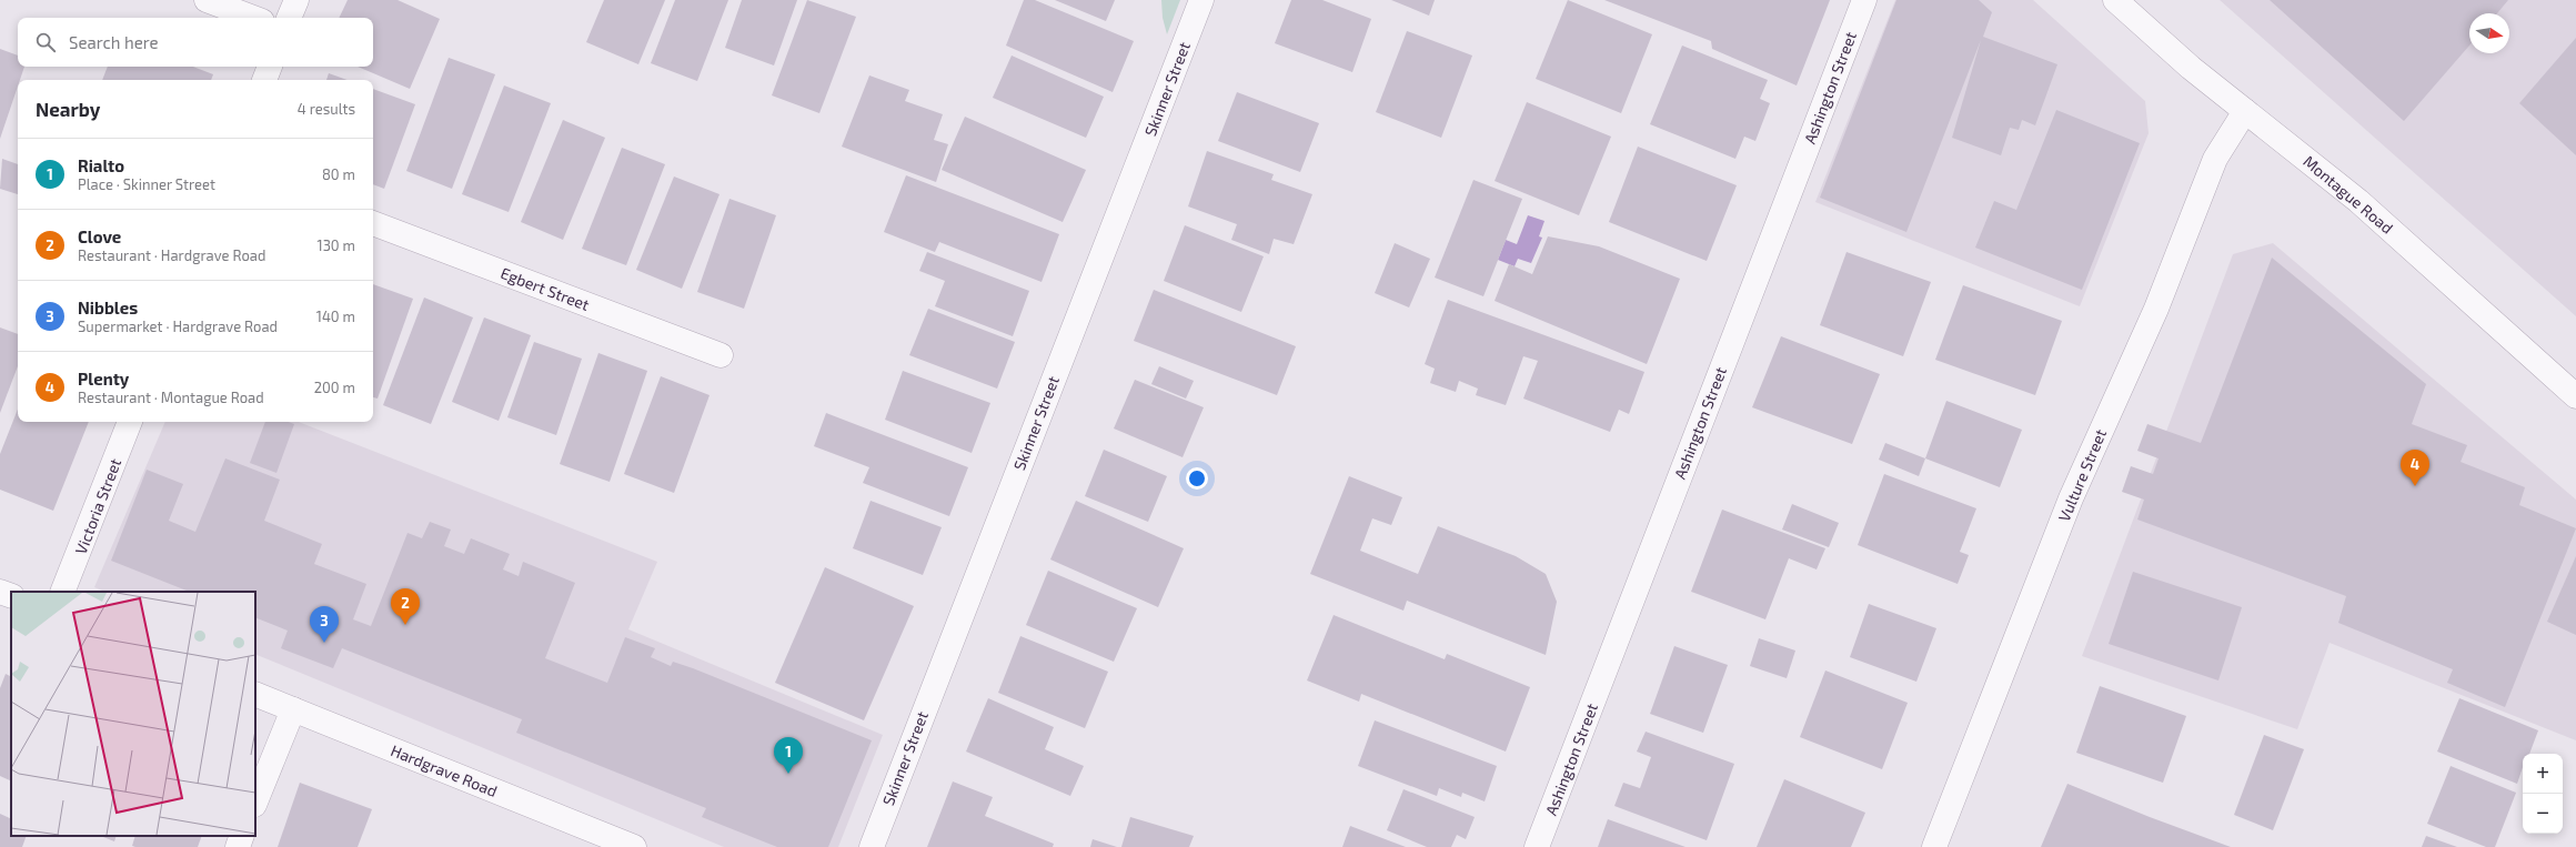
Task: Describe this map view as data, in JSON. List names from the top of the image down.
{
  "streets": {
    "street": [
      "Ashington Street",
      "Skinner Street",
      "Montague Road",
      "Egbert Street",
      "Vulture Street",
      "Victoria Street",
      "Hardgrave Road"
    ]
  },
  "crossings": [
    ["Montague Road", "Vulture Street"]
  ],
  "north": "right",
  "page": {
    "search": "Search here",
    "heading": ["Nearby", "4 results"],
    "list": [
      {
        "mark": "1",
        "name": "Rialto",
        "note": "Place · Skinner Street",
        "value": "80 m"
      },
      {
        "mark": "2",
        "name": "Clove",
        "note": "Restaurant · Hardgrave Road",
        "value": "130 m"
      },
      {
        "mark": "3",
        "name": "Nibbles",
        "note": "Supermarket · Hardgrave Road",
        "value": "140 m"
      },
      {
        "mark": "4",
        "name": "Plenty",
        "note": "Restaurant · Montague Road",
        "value": "200 m"
      }
    ],
    "pins": [
      "4",
      "2",
      "3",
      "1"
    ],
    "map_buttons": ["+", "−"]
  }
}
